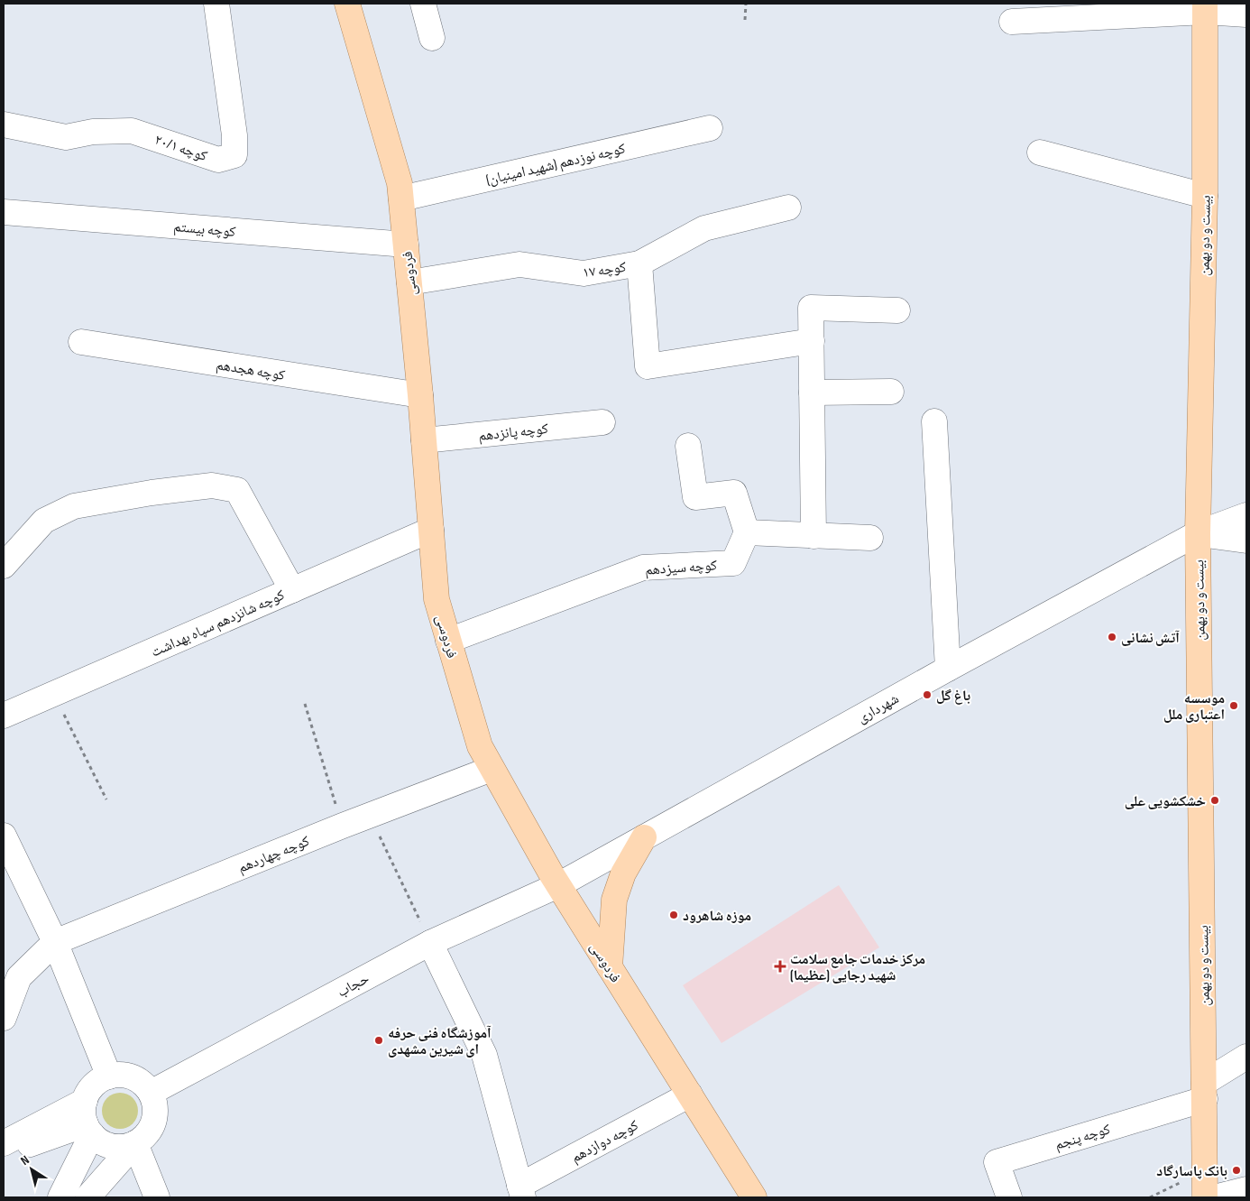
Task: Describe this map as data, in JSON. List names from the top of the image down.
{
  "streets": {
    "main road": ["بیست و دو بهمن", "فردوسی"],
    "street": [
      "کوچه ۲۰/۱",
      "کوچه نوزدهم (شهید امینیان)",
      "کوچه بیستم",
      "۱۷ کوچه",
      "کوچه هجدهم",
      "کوچه پانزدهم",
      "کوچه سیزدهم",
      "کوچه شانزدهم سپاه بهداشت",
      "شهرداری",
      "کوچه چهاردهم",
      "حجاب",
      "کوچه پنجم",
      "کوچه دوازدهم"
    ]
  },
  "crossings": [
    ["کوچه نوزدهم (شهید امینیان)", "فردوسی"],
    ["کوچه بیستم", "فردوسی"],
    ["بیست و دو بهمن", "شهرداری"],
    ["بیست و دو بهمن", "کوچه پنجم"],
    ["۱۷ کوچه", "فردوسی"],
    ["فردوسی", "کوچه هجدهم"],
    ["فردوسی", "کوچه پانزدهم"],
    ["فردوسی", "کوچه سیزدهم"],
    ["فردوسی", "کوچه شانزدهم سپاه بهداشت"],
    ["فردوسی", "شهرداری"],
    ["فردوسی", "کوچه چهاردهم"],
    ["فردوسی", "حجاب"],
    ["فردوسی", "کوچه دوازدهم"],
    ["شهرداری", "حجاب"]
  ],
  "places": {
    "other": [
      "آتش نشانی",
      "باغ گل",
      "موسسه اعتباری ملل",
      "خشکشویی علی",
      "موزه شاهرود",
      "آموزشگاه فنی حرفه ای شیرین مشهدی",
      "بانک پاسارگاد"
    ],
    "health": ["مرکز خدمات جامع سلامت شهید رجایی (عظیما)"]
  },
  "north": "top left"
}
